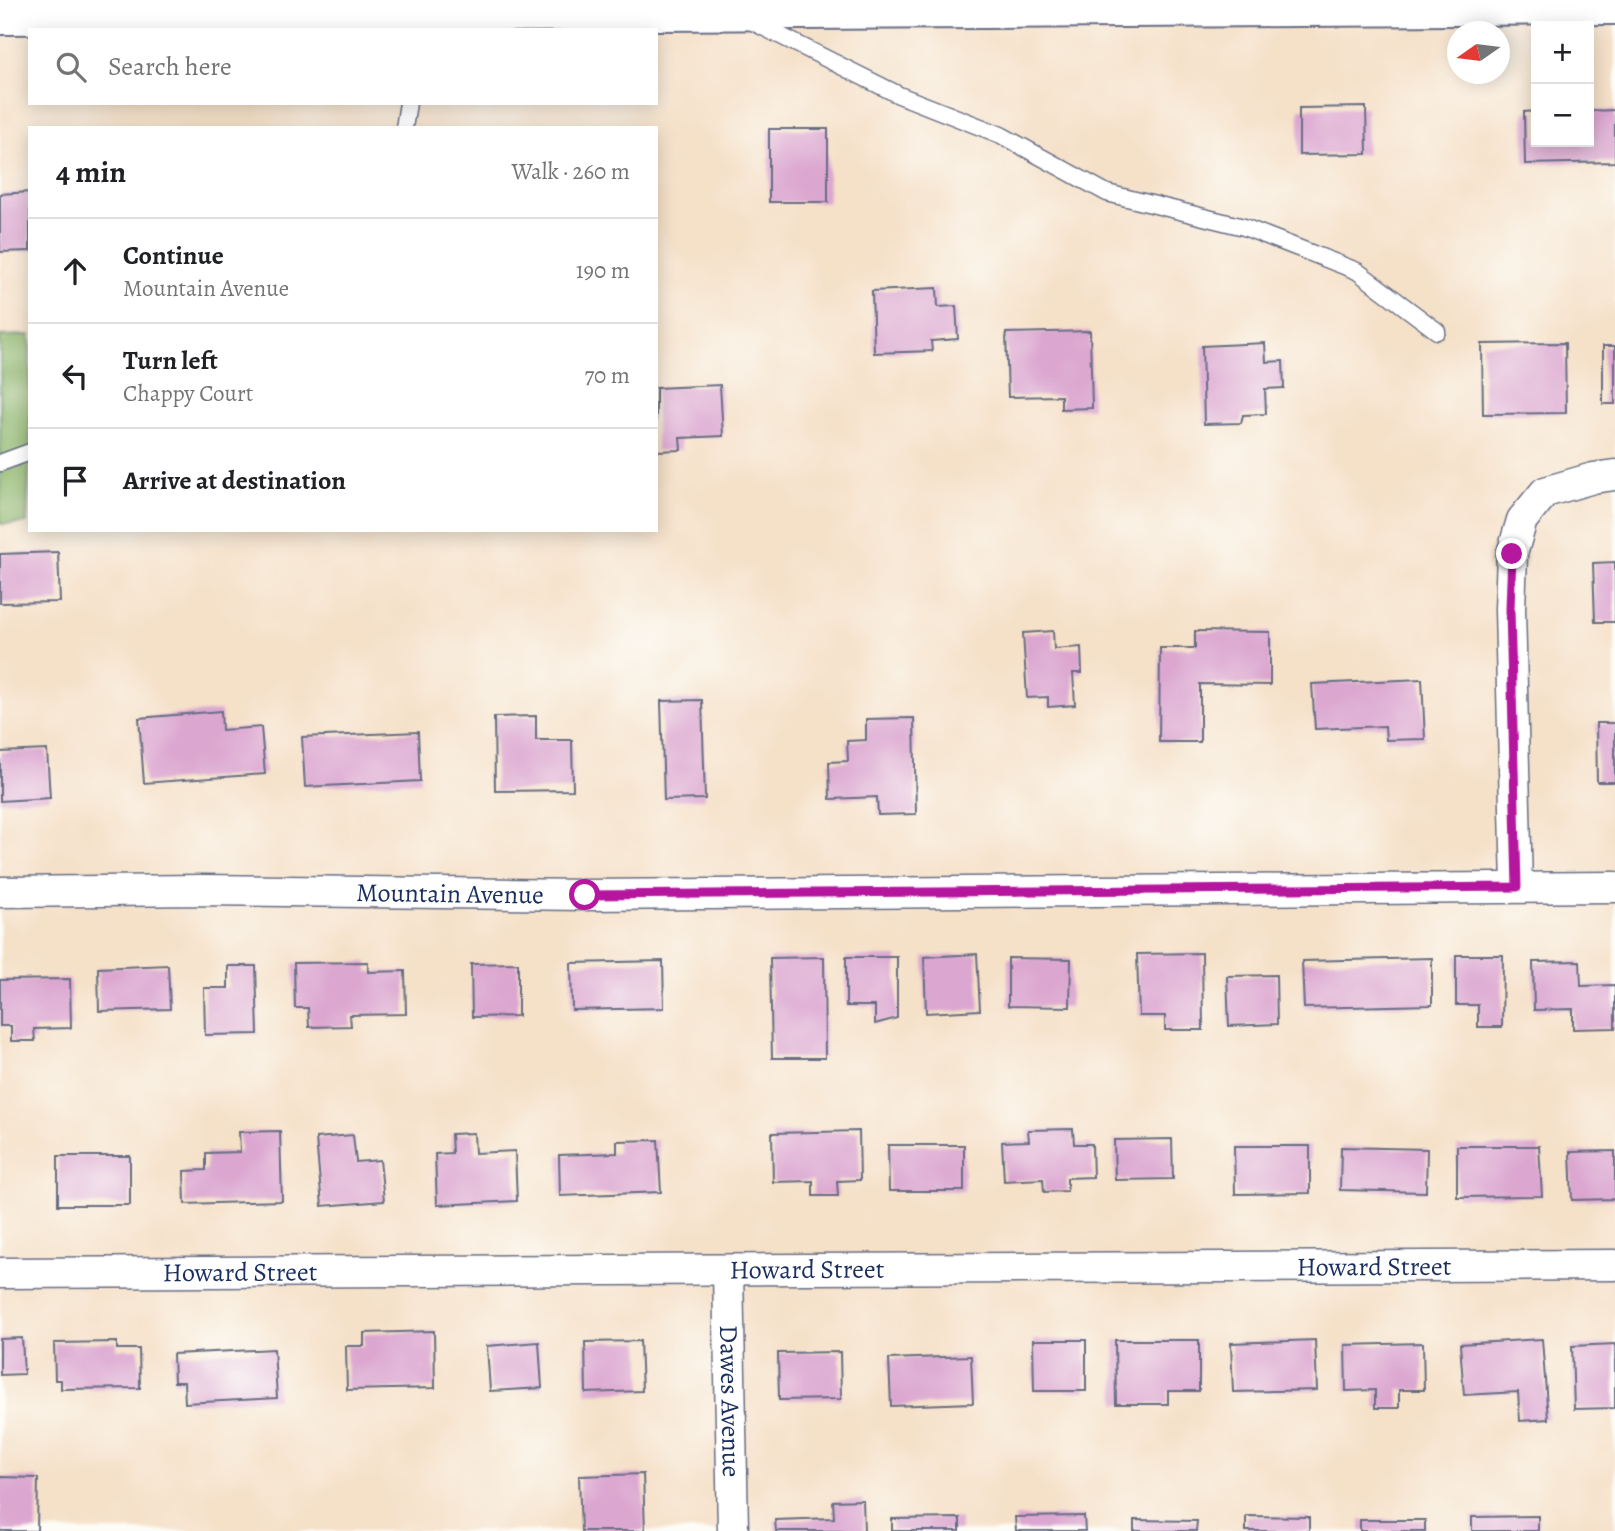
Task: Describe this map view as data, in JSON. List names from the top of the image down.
{
  "streets": {
    "street": ["Mountain Avenue", "Howard Street", "Dawes Avenue"]
  },
  "crossings": [
    ["Howard Street", "Dawes Avenue"]
  ],
  "north": "left",
  "page": {
    "map_buttons": ["+", "−"],
    "search": "Search here",
    "heading": ["4 min", "Walk · 260 m"],
    "list": [
      ["Continue", "Mountain Avenue", "190 m"],
      ["Turn left", "Chappy Court", "70 m"],
      "Arrive at destination"
    ]
  }
}
